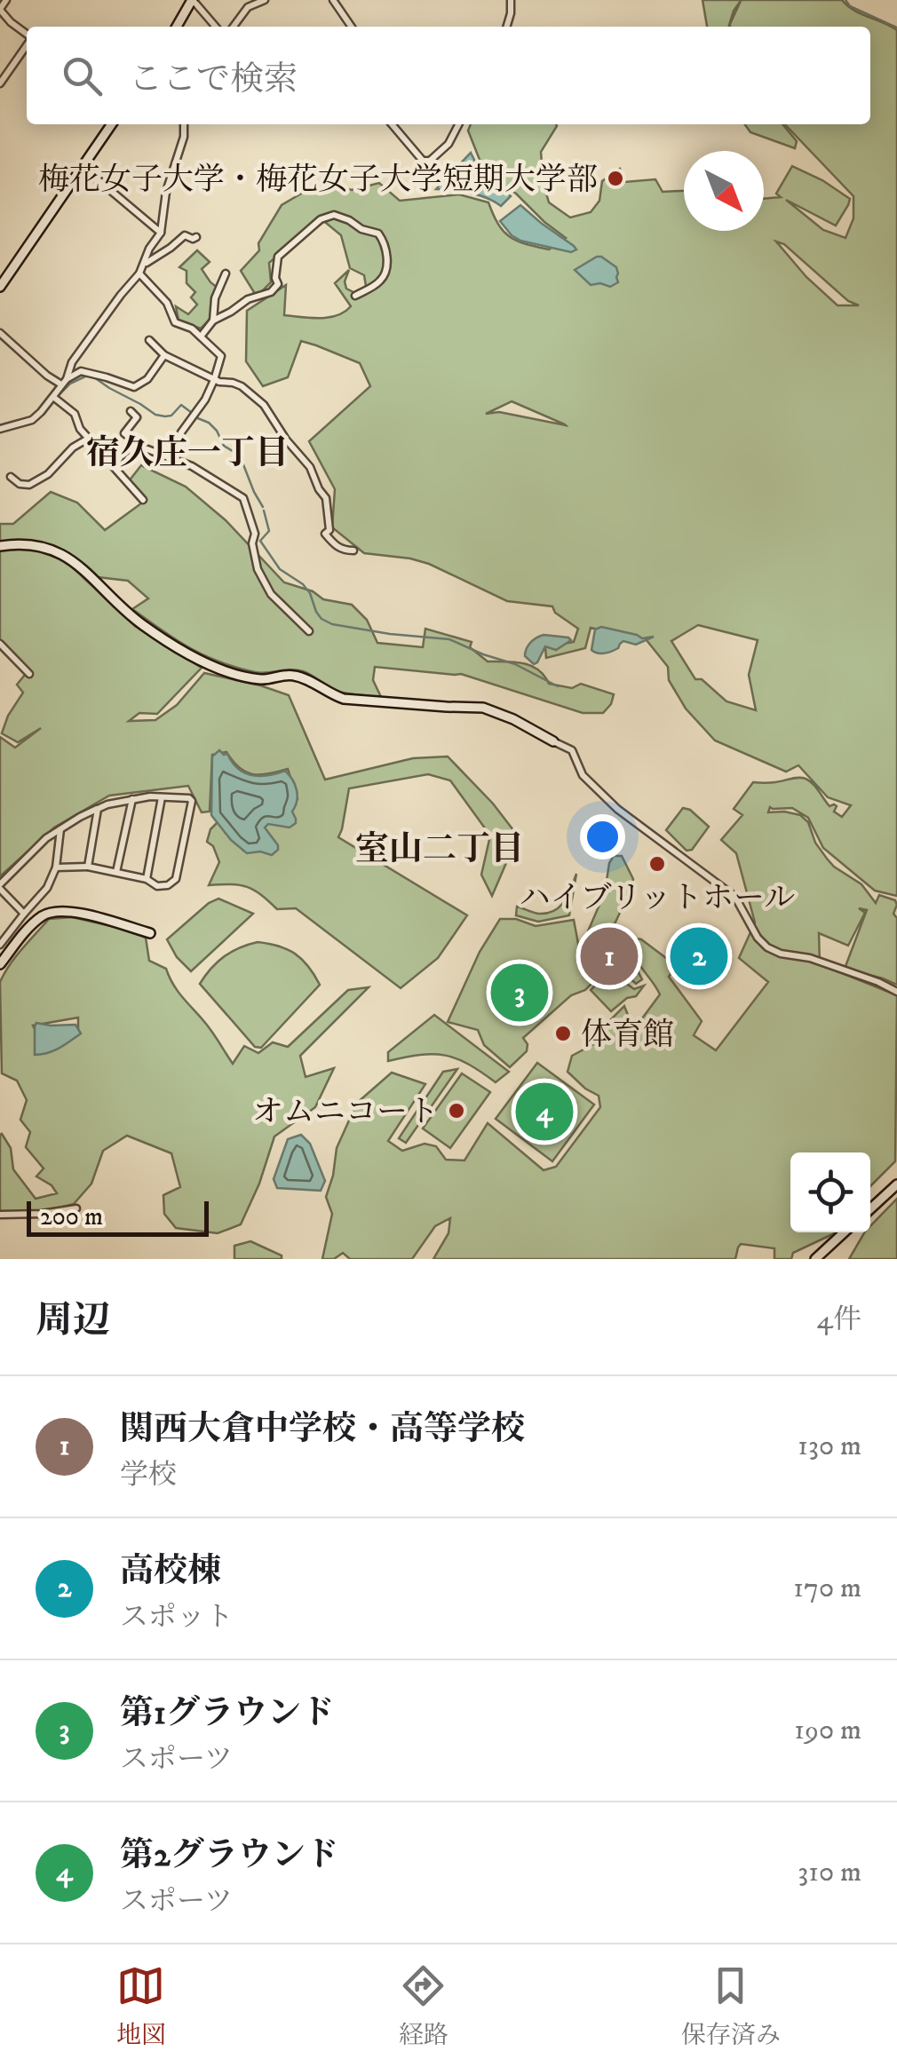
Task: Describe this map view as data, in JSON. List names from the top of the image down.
{
  "districts": ["宿久庄一丁目", "室山二丁目"],
  "places": [
    "梅花女子大学・梅花女子大学短期大学部",
    "ハイブリットホール",
    "体育館",
    "オムニコート"
  ],
  "scale_bar": "200 m",
  "north": "bottom right",
  "page": {
    "search": "ここで検索",
    "pins": [
      "1",
      "2",
      "3",
      "4"
    ],
    "scale": "200 m",
    "heading": ["周辺", "4件"],
    "list": [
      {
        "mark": "1",
        "name": "関西大倉中学校・高等学校",
        "note": "学校",
        "value": "130 m"
      },
      {
        "mark": "2",
        "name": "高校棟",
        "note": "スポット",
        "value": "170 m"
      },
      {
        "mark": "3",
        "name": "第1グラウンド",
        "note": "スポーツ",
        "value": "190 m"
      },
      {
        "mark": "4",
        "name": "第2グラウンド",
        "note": "スポーツ",
        "value": "310 m"
      }
    ],
    "nav": ["地図", "経路", "保存済み"]
  }
}
